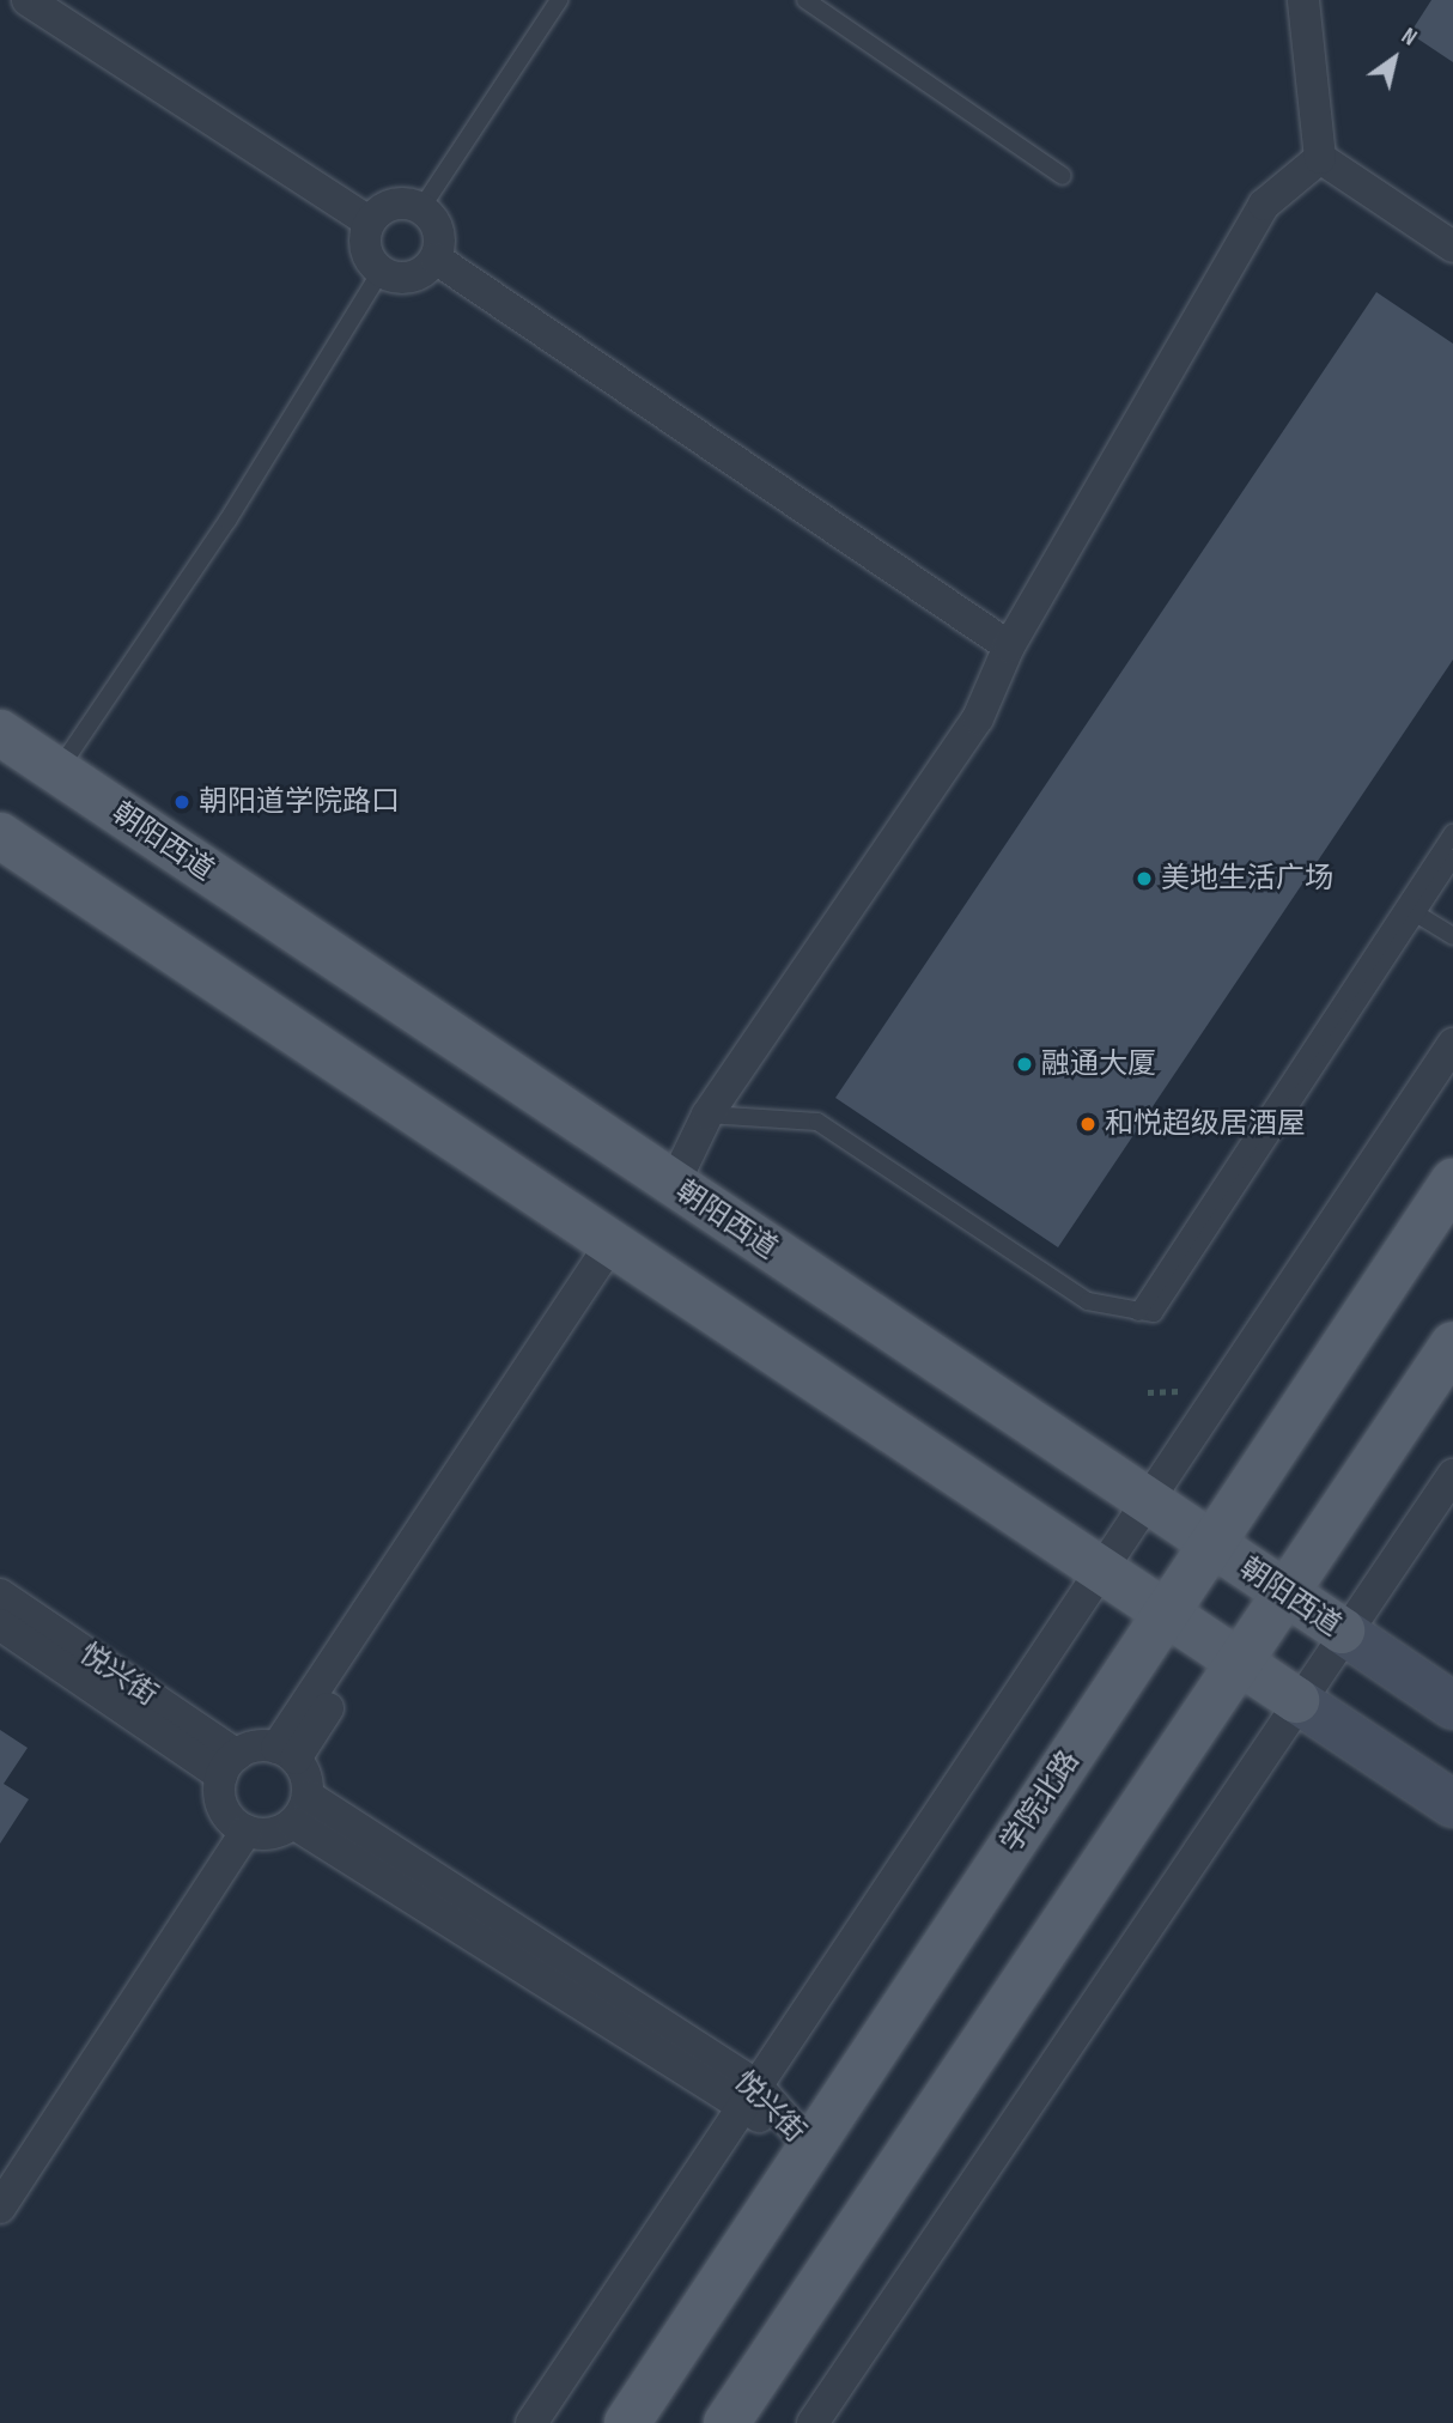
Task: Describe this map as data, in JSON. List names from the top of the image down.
{
  "streets": {
    "main road": ["朝阳西道", "学院北路"],
    "street": ["悦兴街"]
  },
  "crossings": [
    ["朝阳西道", "学院北路"],
    ["悦兴街", "学院北路"]
  ],
  "places": [
    "朝阳道学院路口",
    "美地生活广场",
    "融通大厦",
    "和悦超级居酒屋"
  ],
  "north": "top right"
}
